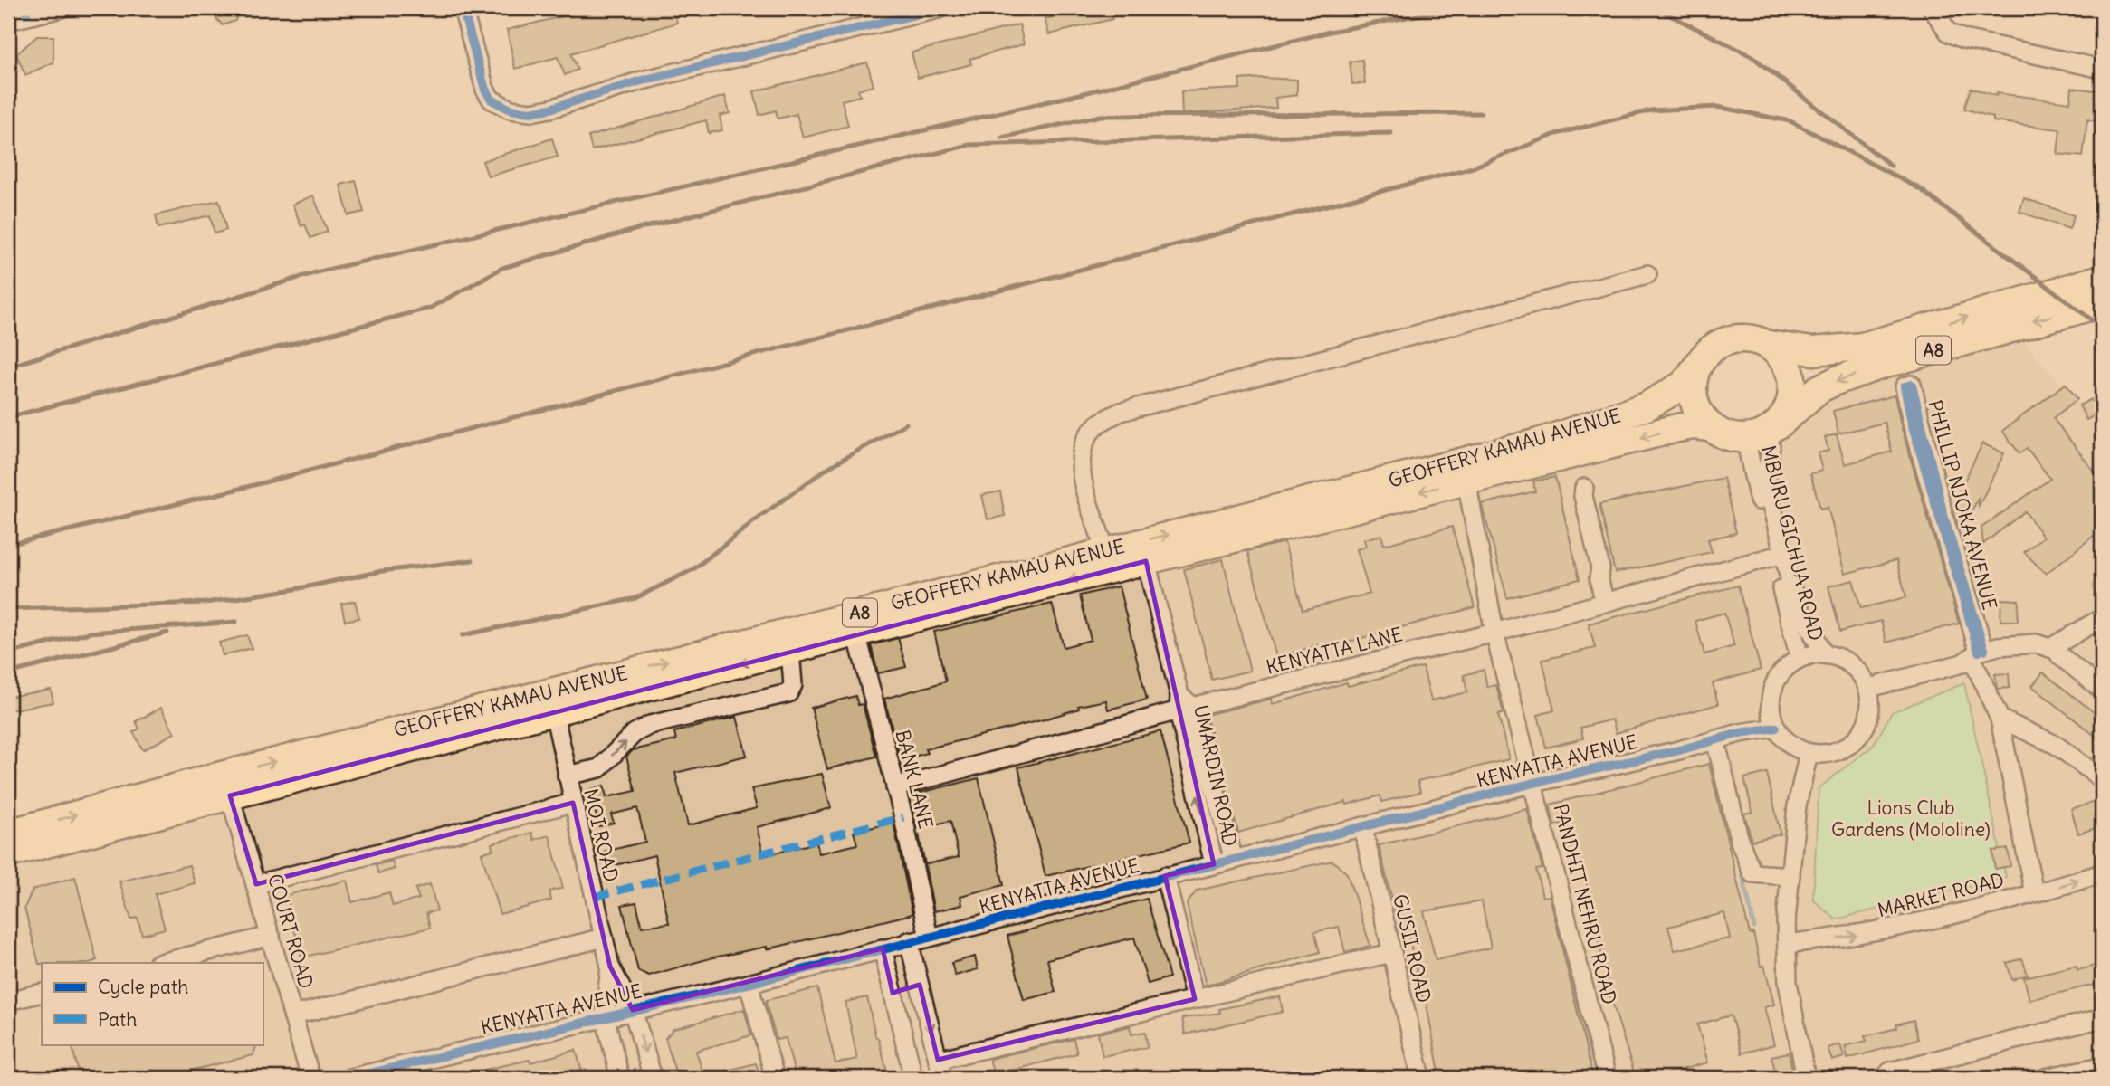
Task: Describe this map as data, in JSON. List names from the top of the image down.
{
  "streets": {
    "highway": ["A8", "GEOFFERY KAMAU AVENUE"],
    "street": [
      "PHILLIP NJOKA AVENUE",
      "MBURU GICHUA ROAD",
      "KENYATTA LANE",
      "KENYATTA AVENUE",
      "UMARDIN ROAD",
      "BANK LANE",
      "MOI ROAD",
      "MARKET ROAD",
      "PANDHIT NEHRU ROAD",
      "COURT ROAD",
      "GUSII ROAD"
    ]
  },
  "crossings": [
    ["A8", "GEOFFERY KAMAU AVENUE"],
    ["A8", "MBURU GICHUA ROAD"],
    ["GEOFFERY KAMAU AVENUE", "MBURU GICHUA ROAD"],
    ["GEOFFERY KAMAU AVENUE", "UMARDIN ROAD"],
    ["GEOFFERY KAMAU AVENUE", "BANK LANE"],
    ["GEOFFERY KAMAU AVENUE", "MOI ROAD"],
    ["GEOFFERY KAMAU AVENUE", "PANDHIT NEHRU ROAD"],
    ["GEOFFERY KAMAU AVENUE", "COURT ROAD"],
    ["MBURU GICHUA ROAD", "KENYATTA LANE"],
    ["MBURU GICHUA ROAD", "KENYATTA AVENUE"],
    ["KENYATTA LANE", "UMARDIN ROAD"],
    ["KENYATTA LANE", "BANK LANE"],
    ["KENYATTA LANE", "PANDHIT NEHRU ROAD"],
    ["KENYATTA AVENUE", "UMARDIN ROAD"],
    ["KENYATTA AVENUE", "BANK LANE"],
    ["KENYATTA AVENUE", "MOI ROAD"],
    ["KENYATTA AVENUE", "PANDHIT NEHRU ROAD"],
    ["KENYATTA AVENUE", "GUSII ROAD"]
  ],
  "parks": ["Lions Club Gardens (Mololine)"],
  "legend": ["Cycle path", "Path"]
}
